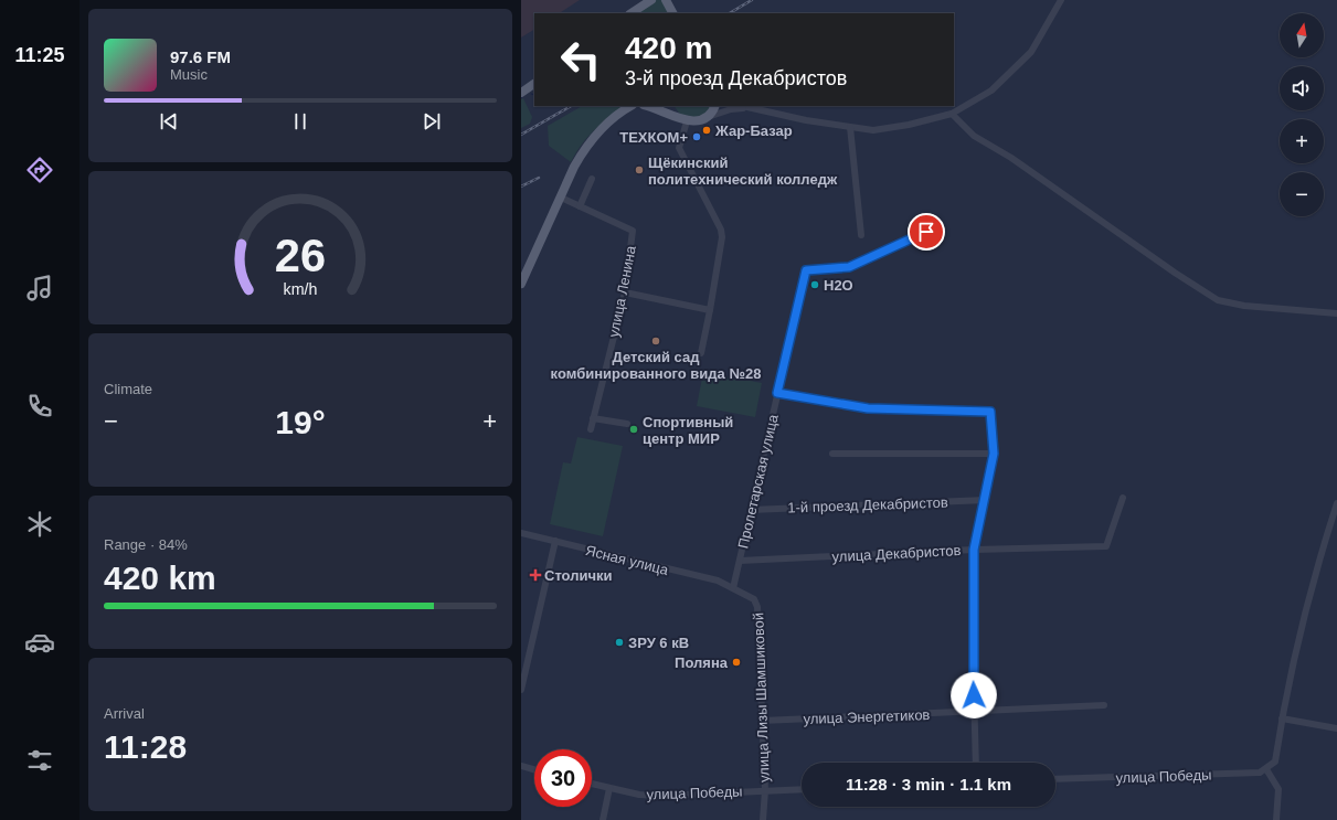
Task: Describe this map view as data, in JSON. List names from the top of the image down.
{
  "streets": {
    "street": [
      "улица Ленина",
      "Пролетарская улица",
      "1-й проезд Декабристов",
      "улица Декабристов",
      "Ясная улица",
      "улица Лизы Шамшиковой",
      "улица Энергетиков",
      "улица Победы"
    ]
  },
  "crossings": [
    ["Пролетарская улица", "1-й проезд Декабристов"],
    ["Пролетарская улица", "улица Декабристов"],
    ["Пролетарская улица", "Ясная улица"],
    ["Пролетарская улица", "улица Лизы Шамшиковой"],
    ["Ясная улица", "улица Лизы Шамшиковой"],
    ["улица Лизы Шамшиковой", "улица Энергетиков"],
    ["улица Лизы Шамшиковой", "улица Победы"]
  ],
  "places": {
    "other": [
      "Жар-Базар",
      "ТЕХКОМ+",
      "Щёкинский политехнический колледж",
      "Н2О",
      "Детский сад комбинированного вида №28",
      "Спортивный центр МИР",
      "ЗРУ 6 кВ",
      "Поляна"
    ],
    "health": ["Столички"]
  },
  "north": "top",
  "page": {
    "tabs": "11:25",
    "map_buttons": ["+", "−"],
    "turn": ["420 m", "3-й проезд Декабристов"],
    "song": ["97.6 FM", "Music"],
    "tile": [
      "Climate",
      ["Range · 84%", "420 km"],
      ["Arrival", "11:28"]
    ],
    "heat": ["−", "19°", "+"],
    "limit": "30",
    "trip": "11:28 · 3 min · 1.1 km",
    "gauge": ["26", "km/h"]
  }
}
